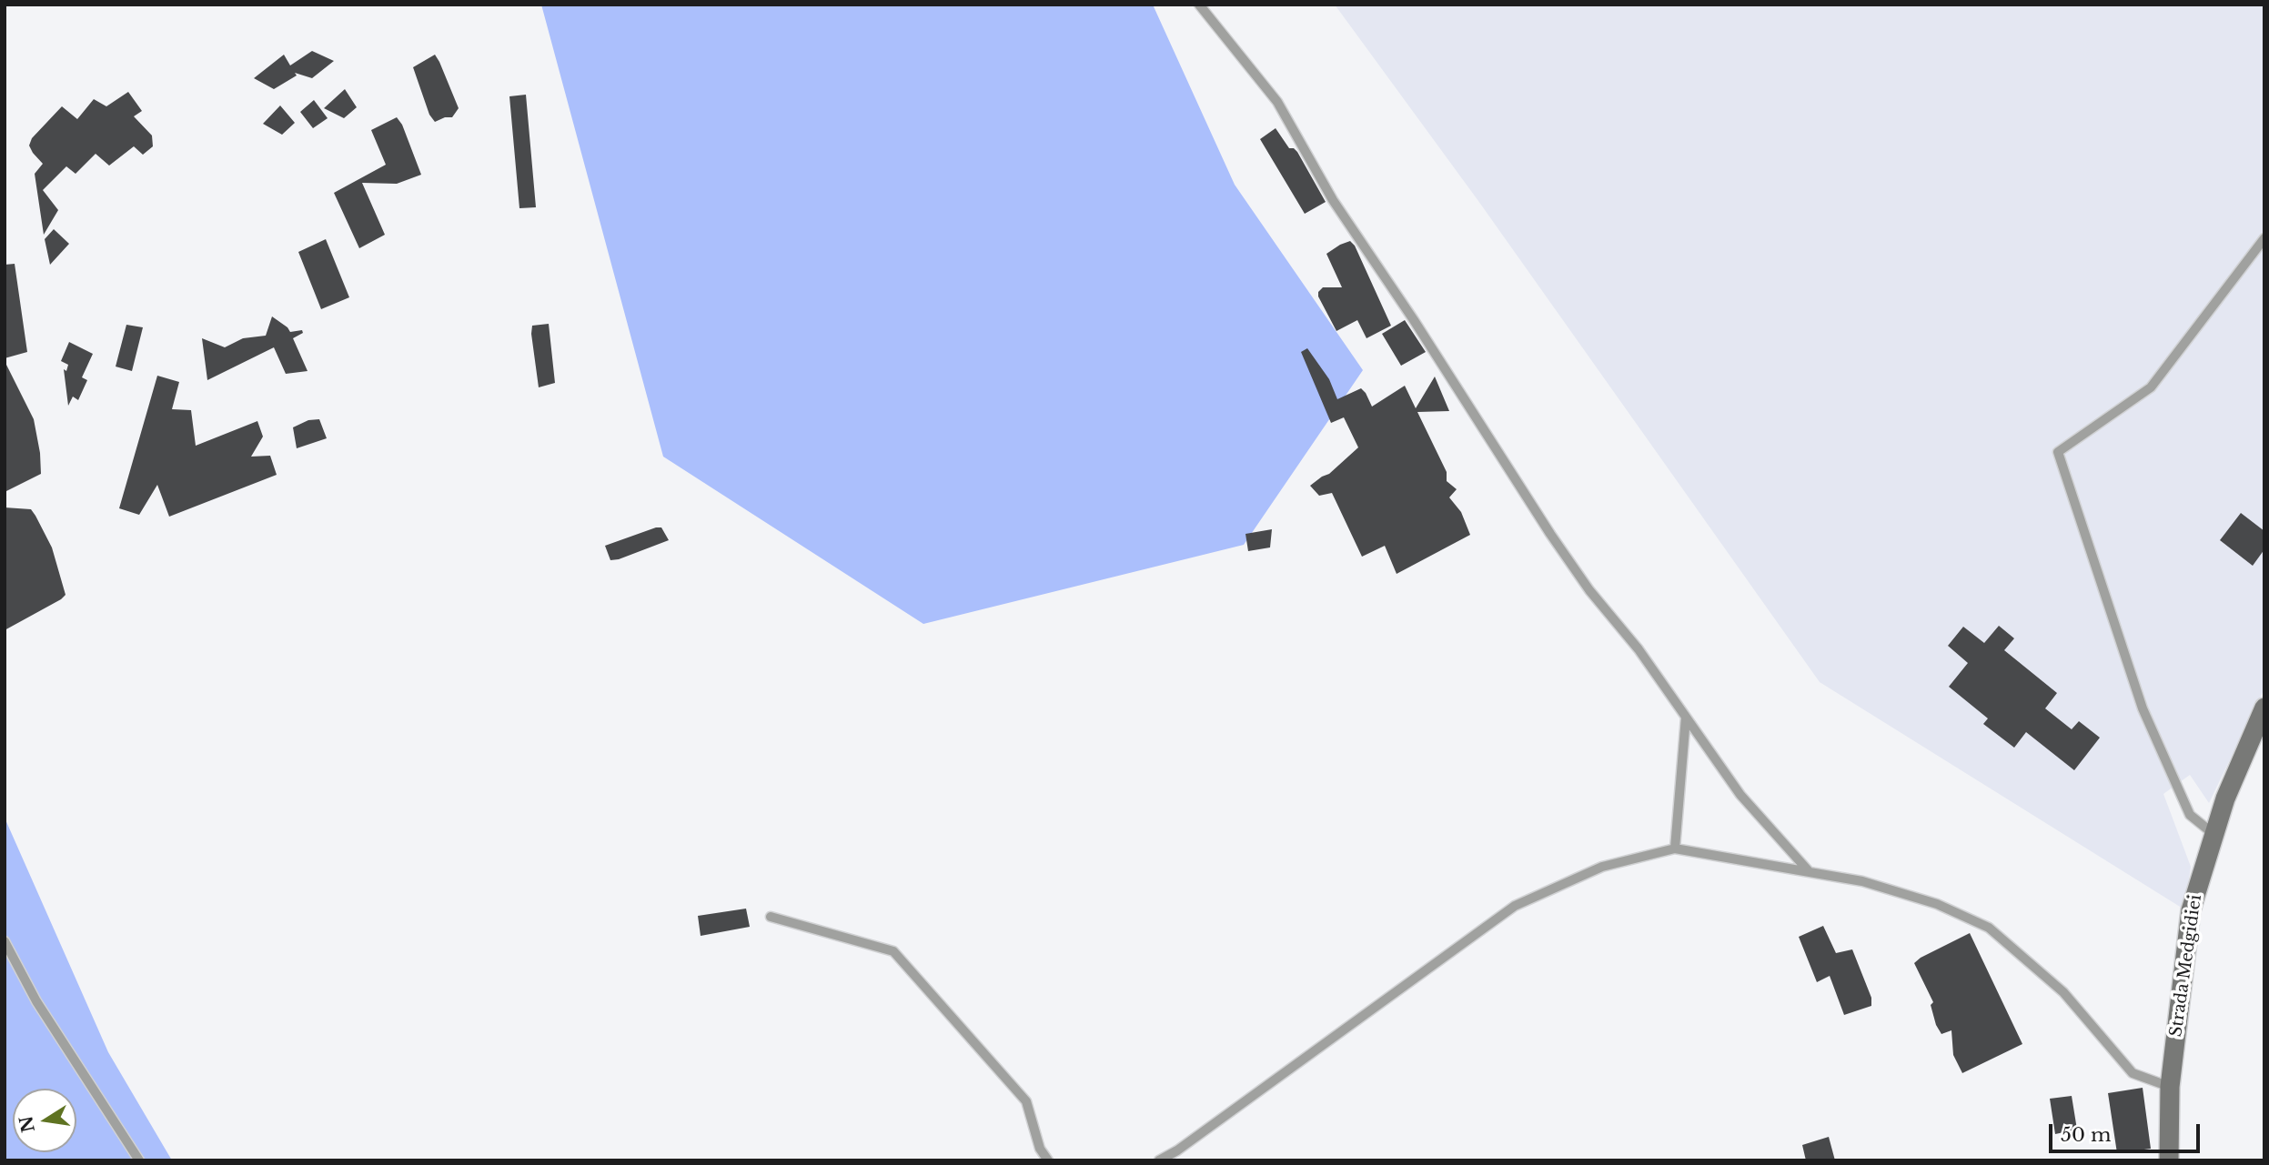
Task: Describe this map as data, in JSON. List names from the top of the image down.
{
  "streets": {
    "main road": ["Strada Medgidiei"]
  },
  "scale_bar": "50 m",
  "north": "left"
}
